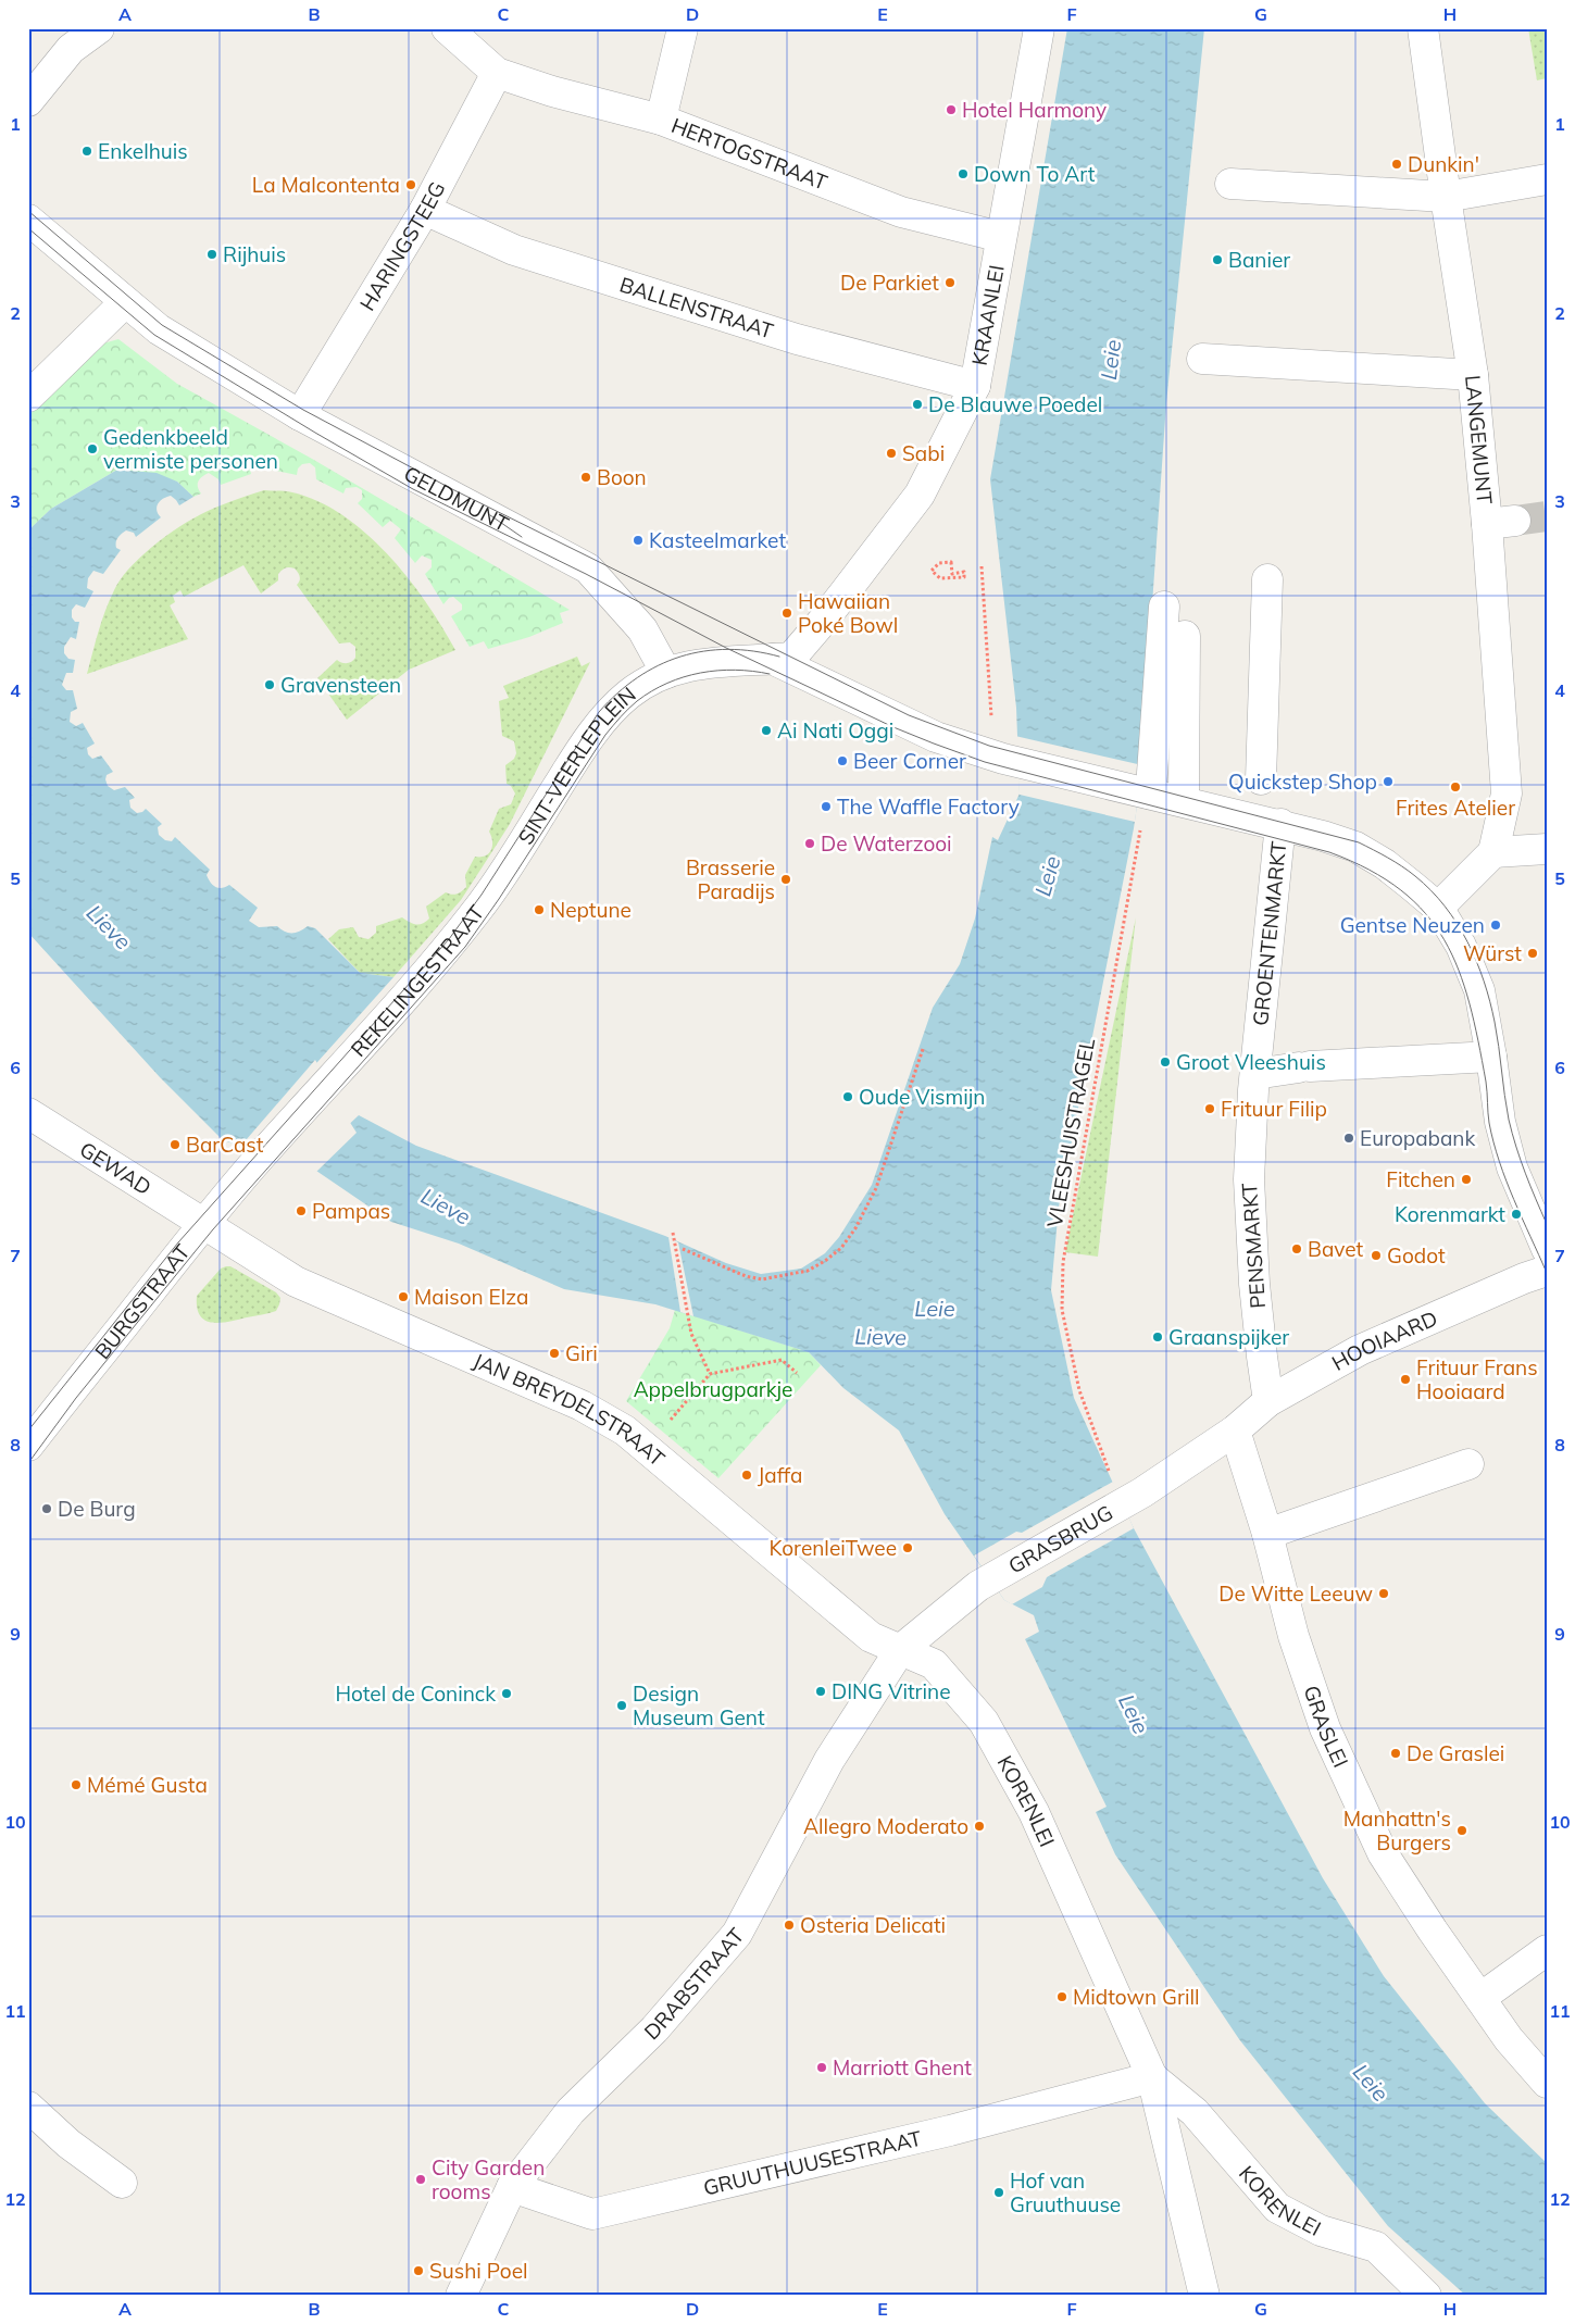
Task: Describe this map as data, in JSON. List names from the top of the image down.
{
  "streets": {
    "street": [
      "HERTOGSTRAAT",
      "HARINGSTEEG",
      "BALLENSTRAAT",
      "KRAANLEI",
      "LANGEMUNT",
      "GELDMUNT",
      "SINT-VEERLEPLEIN",
      "GROENTENMARKT",
      "REKELINGESTRAAT",
      "GEWAD",
      "PENSMARKT",
      "BURGSTRAAT",
      "HOOIAARD",
      "JAN BREYDELSTRAAT",
      "GRASBRUG",
      "GRASLEI",
      "KORENLEI",
      "DRABSTRAAT",
      "GRUUTHUUSESTRAAT"
    ],
    "path": ["VLEESHUISTRAGEL"]
  },
  "crossings": [
    ["HERTOGSTRAAT", "HARINGSTEEG"],
    ["HERTOGSTRAAT", "KRAANLEI"],
    ["HARINGSTEEG", "BALLENSTRAAT"],
    ["HARINGSTEEG", "GELDMUNT"],
    ["BALLENSTRAAT", "KRAANLEI"],
    ["KRAANLEI", "GROENTENMARKT"],
    ["GELDMUNT", "SINT-VEERLEPLEIN"],
    ["SINT-VEERLEPLEIN", "REKELINGESTRAAT"],
    ["GROENTENMARKT", "PENSMARKT"],
    ["REKELINGESTRAAT", "BURGSTRAAT"],
    ["GEWAD", "BURGSTRAAT"],
    ["GEWAD", "JAN BREYDELSTRAAT"],
    ["PENSMARKT", "HOOIAARD"],
    ["BURGSTRAAT", "JAN BREYDELSTRAAT"],
    ["HOOIAARD", "GRASBRUG"],
    ["HOOIAARD", "GRASLEI"],
    ["JAN BREYDELSTRAAT", "GRASBRUG"],
    ["JAN BREYDELSTRAAT", "KORENLEI"],
    ["JAN BREYDELSTRAAT", "DRABSTRAAT"],
    ["GRASBRUG", "GRASLEI"],
    ["GRASBRUG", "KORENLEI"],
    ["GRASBRUG", "DRABSTRAAT"],
    ["KORENLEI", "DRABSTRAAT"],
    ["KORENLEI", "GRUUTHUUSESTRAAT"],
    ["DRABSTRAAT", "GRUUTHUUSESTRAAT"]
  ],
  "water": ["Leie", "Lieve"],
  "parks": ["Appelbrugparkje"],
  "places": [
    "Hotel Harmony",
    "Enkelhuis",
    "Dunkin'",
    "Down To Art",
    "La Malcontenta",
    "Rijhuis",
    "Banier",
    "De Parkiet",
    "De Blauwe Poedel",
    "Gedenkbeeld vermiste personen",
    "Sabi",
    "Boon",
    "Kasteelmarket",
    "Hawaiian Poké Bowl",
    "Gravensteen",
    "Ai Nati Oggi",
    "Beer Corner",
    "Quickstep Shop",
    "Frites Atelier",
    "The Waffle Factory",
    "De Waterzooi",
    "Brasserie Paradijs",
    "Neptune",
    "Gentse Neuzen",
    "Würst",
    "Groot Vleeshuis",
    "Oude Vismijn",
    "Frituur Filip",
    "Europabank",
    "BarCast",
    "Fitchen",
    "Pampas",
    "Korenmarkt",
    "Bavet",
    "Godot",
    "Maison Elza",
    "Graanspijker",
    "Giri",
    "Frituur Frans Hooiaard",
    "Jaffa",
    "De Burg",
    "KorenleiTwee",
    "De Witte Leeuw",
    "DING Vitrine",
    "Hotel de Coninck",
    "Design Museum Gent",
    "De Graslei",
    "Mémé Gusta",
    "Allegro Moderato",
    "Manhattn's Burgers",
    "Osteria Delicati",
    "Midtown Grill",
    "Marriott Ghent",
    "City Garden rooms",
    "Hof van Gruuthuuse",
    "Sushi Poel"
  ],
  "grid": {
    "columns": [
      "A",
      "B",
      "C",
      "D",
      "E",
      "F",
      "G",
      "H"
    ],
    "rows": [
      "1",
      "2",
      "3",
      "4",
      "5",
      "6",
      "7",
      "8",
      "9",
      "10",
      "11",
      "12"
    ]
  }
}
